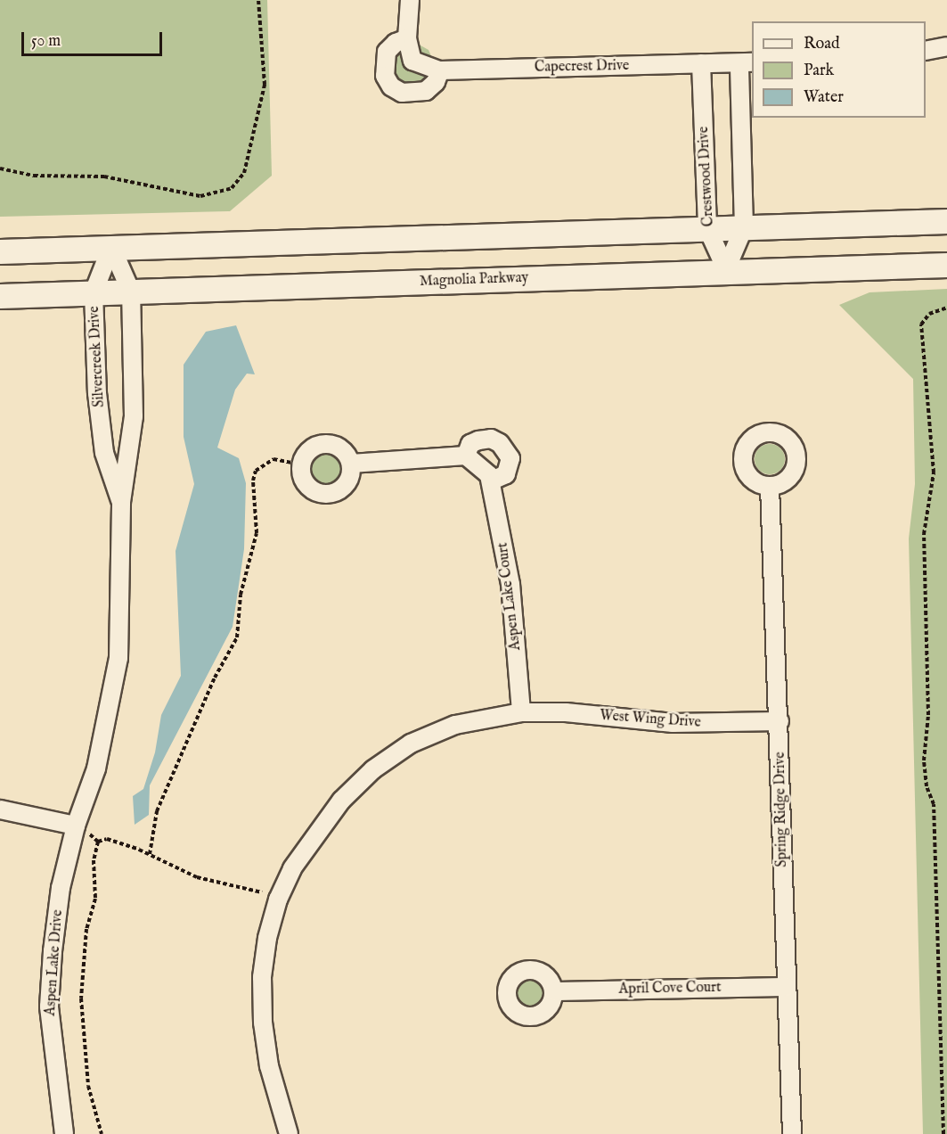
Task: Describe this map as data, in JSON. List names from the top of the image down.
{
  "streets": {
    "main road": ["Magnolia Parkway"],
    "street": [
      "Capecrest Drive",
      "Crestwood Drive",
      "Silvercreek Drive",
      "Aspen Lake Court",
      "West Wing Drive",
      "Spring Ridge Drive",
      "Aspen Lake Drive",
      "April Cove Court"
    ]
  },
  "crossings": [
    ["Capecrest Drive", "Crestwood Drive"],
    ["Crestwood Drive", "Magnolia Parkway"],
    ["Magnolia Parkway", "Silvercreek Drive"],
    ["Silvercreek Drive", "Aspen Lake Drive"],
    ["Aspen Lake Court", "West Wing Drive"],
    ["West Wing Drive", "Spring Ridge Drive"],
    ["Spring Ridge Drive", "April Cove Court"]
  ],
  "legend": ["Road", "Park", "Water"],
  "scale_bar": "50 m"
}
